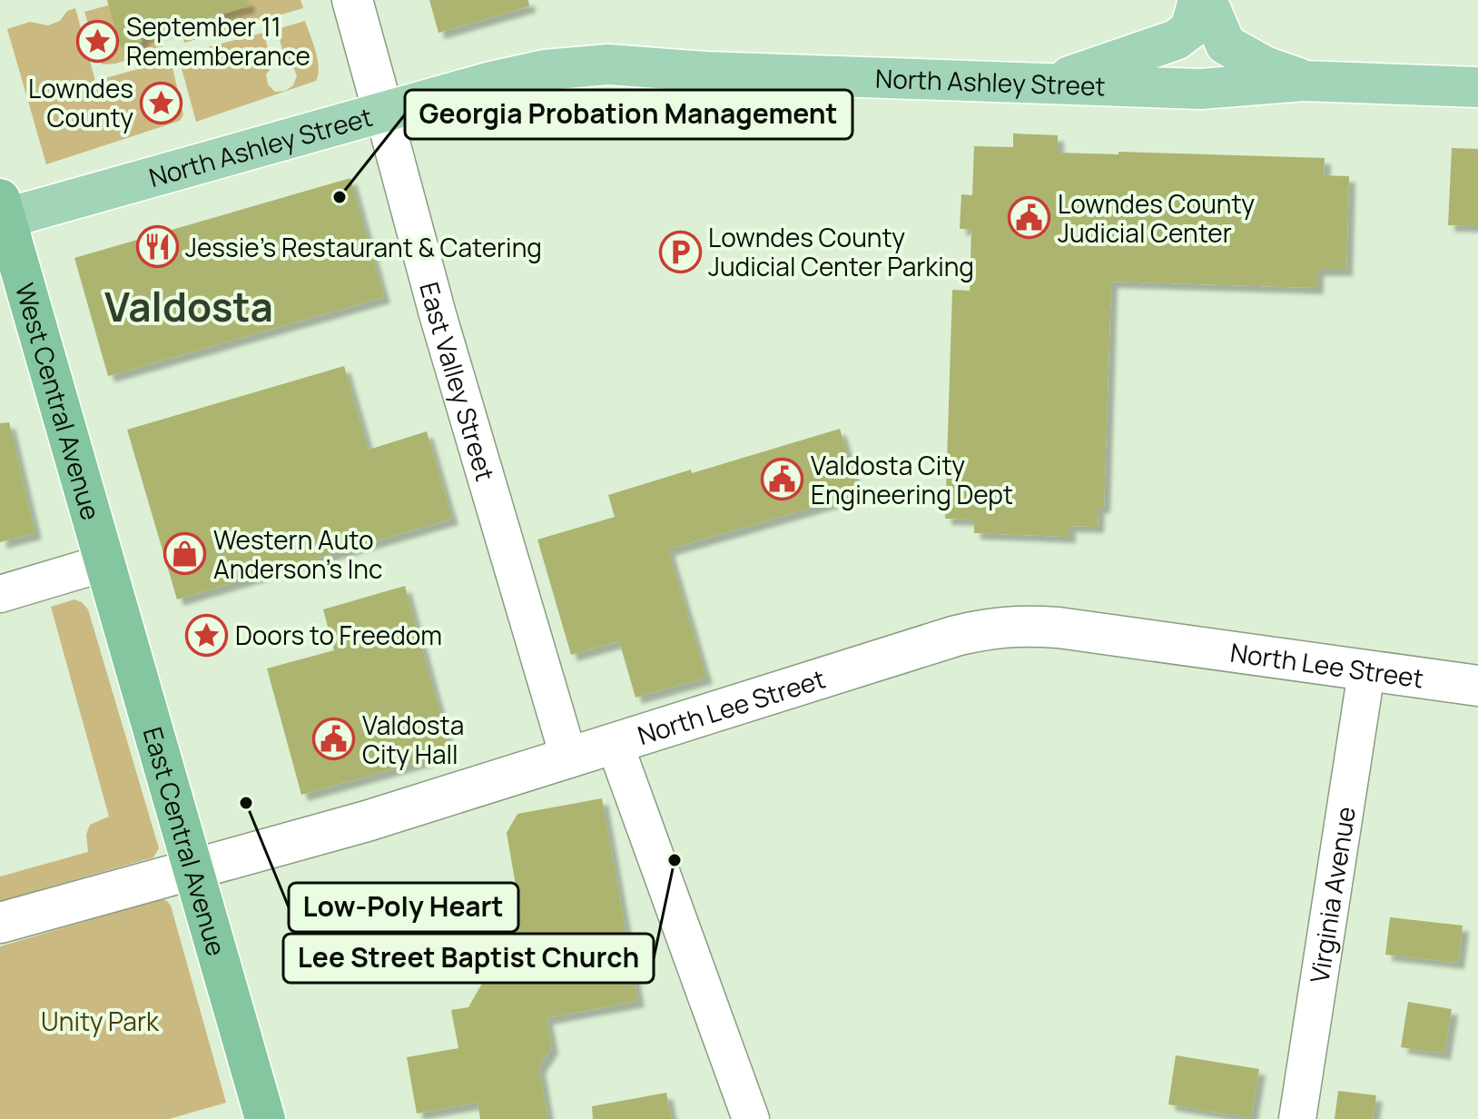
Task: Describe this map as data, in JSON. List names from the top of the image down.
{
  "streets": {
    "highway": ["West Central Avenue", "East Central Avenue"],
    "main road": ["North Ashley Street"],
    "street": ["East Valley Street", "North Lee Street", "Virginia Avenue"]
  },
  "crossings": [
    ["North Ashley Street", "East Valley Street"],
    ["North Ashley Street", "West Central Avenue"],
    ["East Valley Street", "North Lee Street"],
    ["West Central Avenue", "East Central Avenue"],
    ["North Lee Street", "East Central Avenue"],
    ["North Lee Street", "Virginia Avenue"]
  ],
  "districts": ["Valdosta"],
  "parks": ["Unity Park"],
  "places": {
    "place": ["September 11 Rememberance", "Lowndes County", "Doors to Freedom"],
    "other": ["Georgia Probation Management", "Low-Poly Heart", "Lee Street Baptist Church"],
    "public building": ["Lowndes County Judicial Center", "Valdosta City Engineering Dept", "Valdosta City Hall"],
    "restaurant": ["Jessie's Restaurant & Catering"],
    "parking": ["Lowndes County Judicial Center Parking"],
    "shop": ["Western Auto Anderson's Inc"]
  }
}
